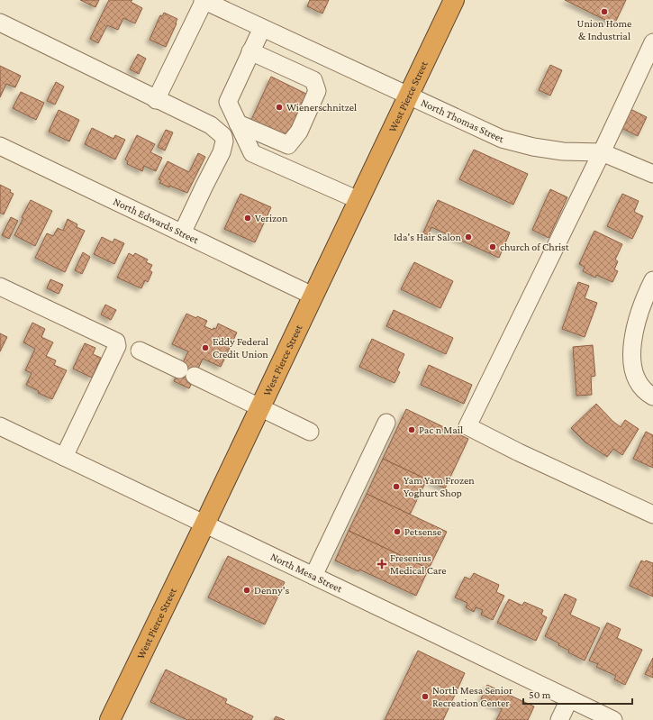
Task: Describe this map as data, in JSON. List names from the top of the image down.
{
  "streets": {
    "highway": ["West Pierce Street"],
    "street": ["North Thomas Street", "North Edwards Street", "North Mesa Street"]
  },
  "crossings": [
    ["West Pierce Street", "North Thomas Street"],
    ["West Pierce Street", "North Edwards Street"],
    ["West Pierce Street", "North Mesa Street"]
  ],
  "places": {
    "other": [
      "Union Home & Industrial",
      "Wienerschnitzel",
      "Verizon",
      "Ida's Hair Salon",
      "church of Christ",
      "Eddy Federal Credit Union",
      "Pac n Mail",
      "Yam Yam Frozen Yoghurt Shop",
      "Petsense",
      "Denny's",
      "North Mesa Senior Recreation Center"
    ],
    "health": ["Fresenius Medical Care"]
  },
  "scale_bar": "50 m"
}
